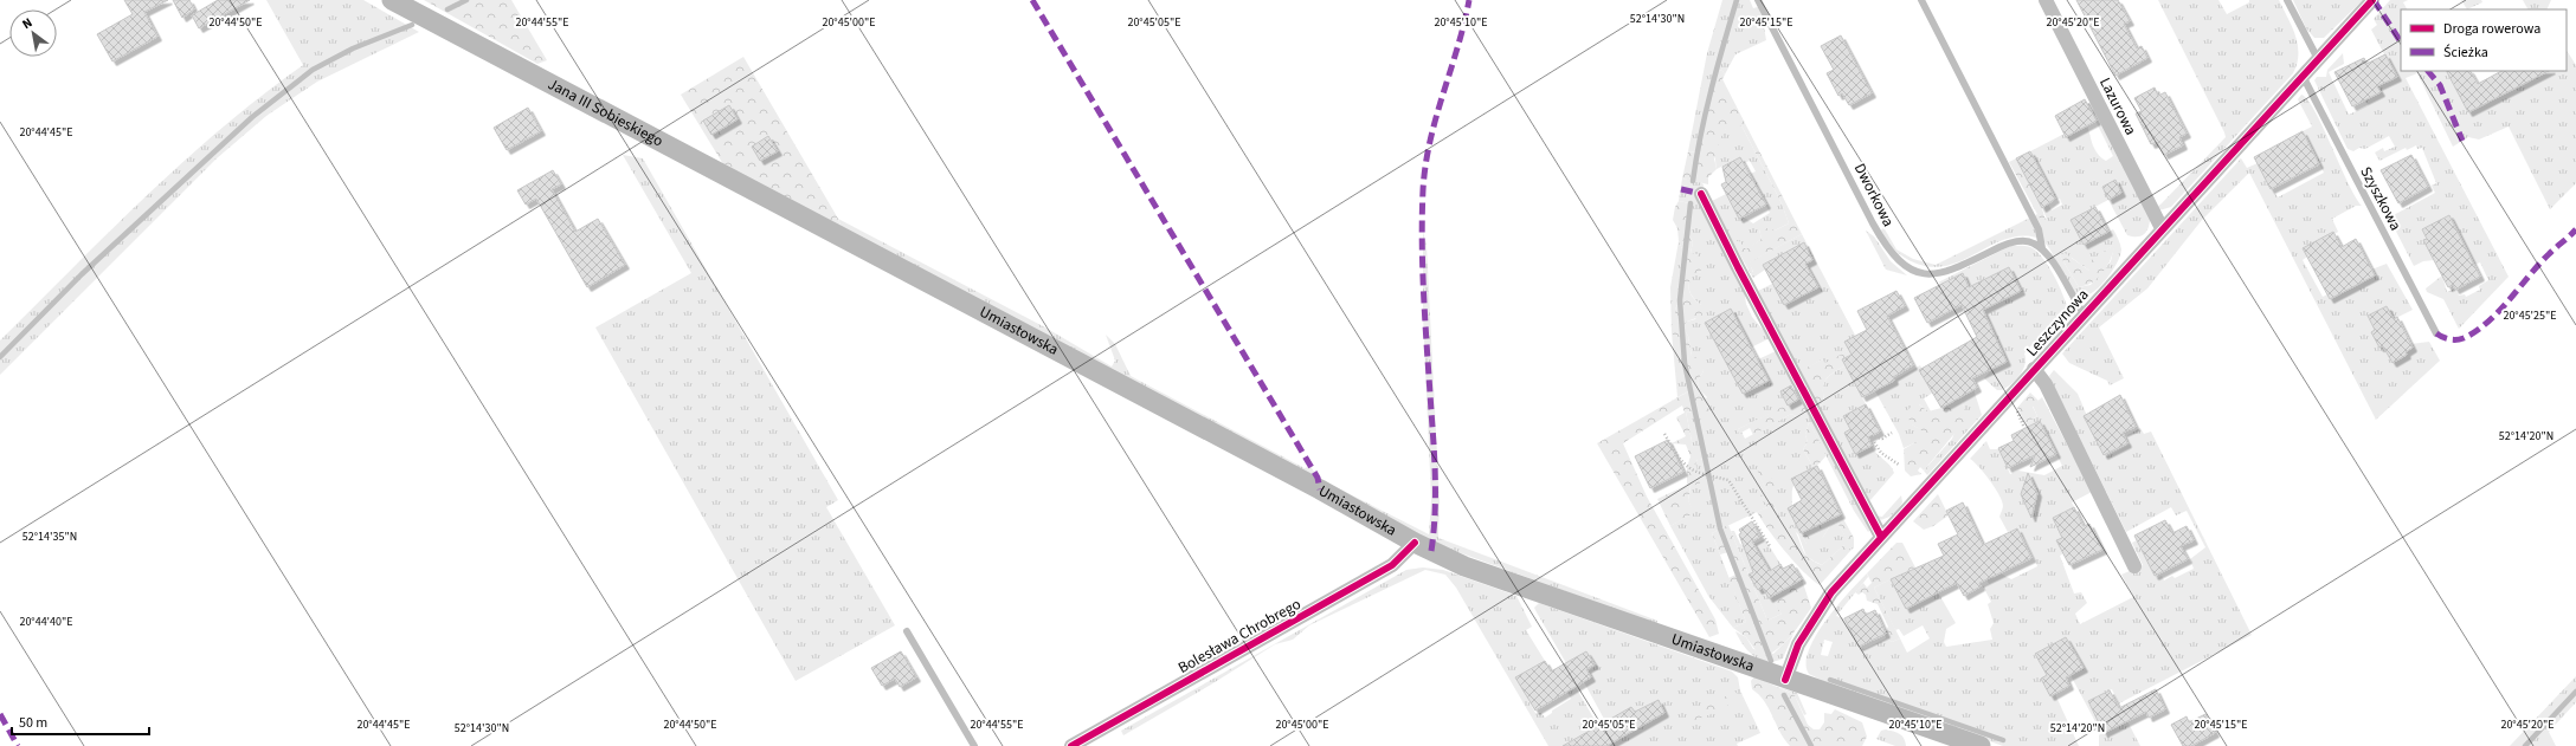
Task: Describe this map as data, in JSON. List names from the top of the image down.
{
  "streets": {
    "main road": ["Jana III Sobieskiego", "Umiastowska"],
    "street": ["Lazurowa", "Leszczynowa", "Bolesława Chrobrego"],
    "lane": ["Dworkowa", "Szyszkowa"]
  },
  "crossings": [
    ["Lazurowa", "Leszczynowa"],
    ["Jana III Sobieskiego", "Umiastowska"],
    ["Szyszkowa", "Leszczynowa"],
    ["Leszczynowa", "Umiastowska"],
    ["Umiastowska", "Bolesława Chrobrego"]
  ],
  "legend": ["Droga rowerowa", "Ścieżka"],
  "scale_bar": "50 m",
  "north": "top left",
  "coordinates": [
    "52°14'30\"N",
    "20°44'50\"E",
    "20°44'55\"E",
    "20°45'00\"E",
    "20°45'05\"E",
    "20°45'10\"E",
    "20°45'15\"E",
    "20°45'20\"E",
    "20°44'45\"E",
    "20°45'25\"E",
    "52°14'20\"N",
    "52°14'35\"N",
    "20°44'40\"E"
  ]
}
